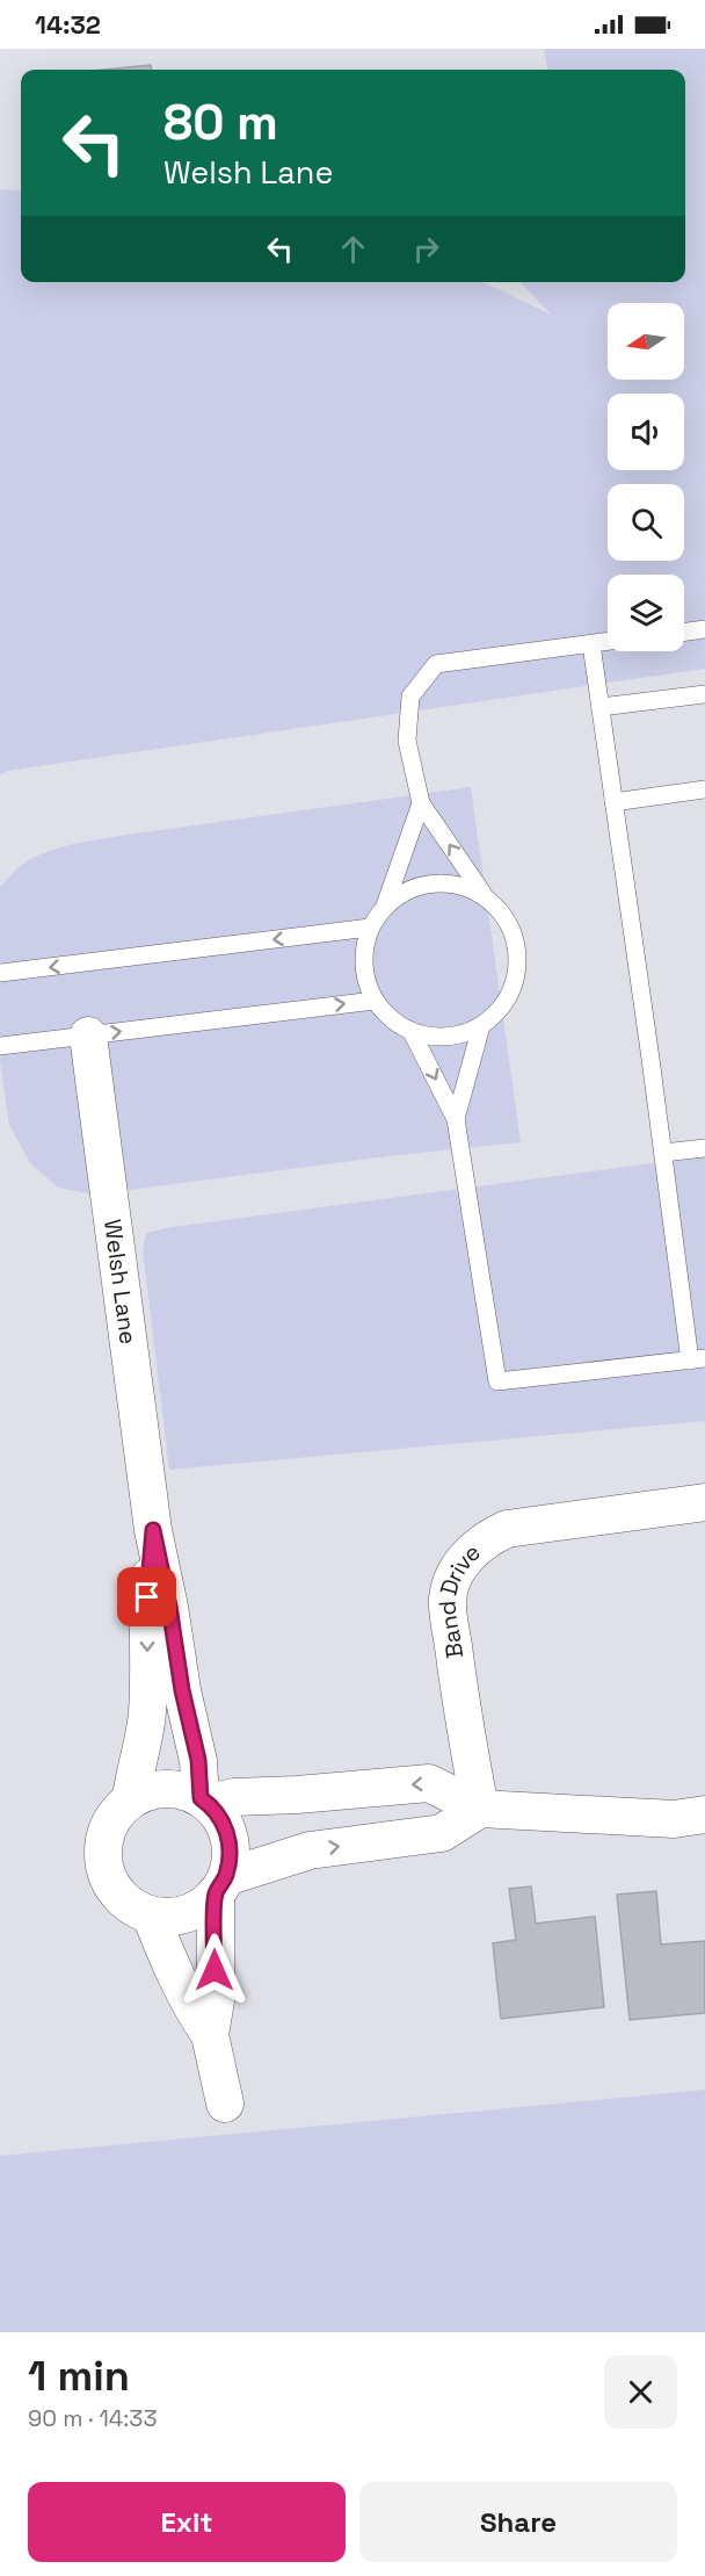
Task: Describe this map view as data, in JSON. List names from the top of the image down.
{
  "streets": {
    "street": ["Welsh Lane", "Band Drive"]
  },
  "north": "left",
  "page": {
    "status": "14:32",
    "turn": ["80 m", "Welsh Lane"],
    "heading": ["1 min", "90 m · 14:33"],
    "buttons": ["Exit", "Share"]
  }
}
